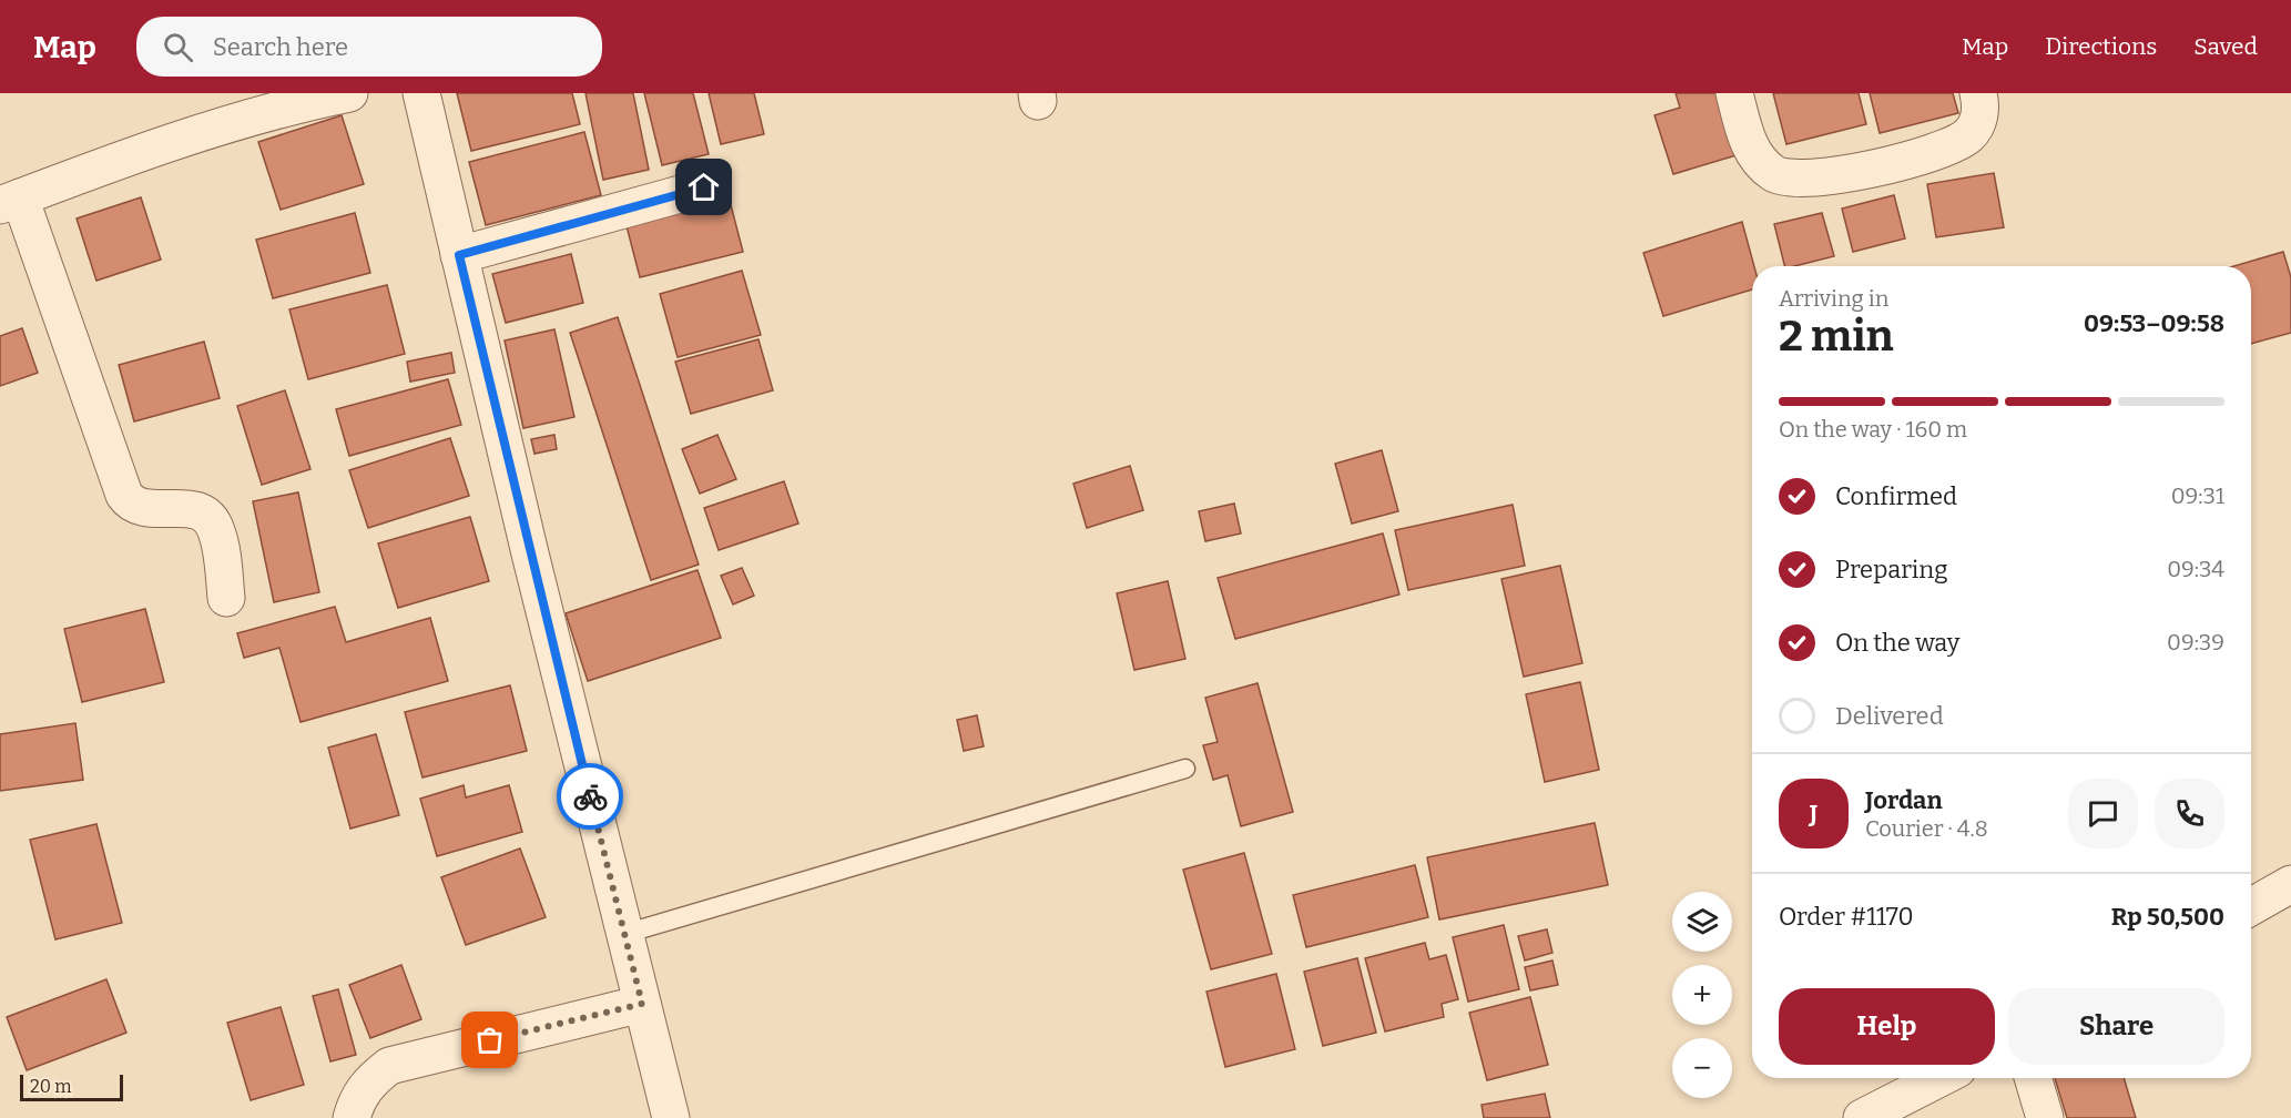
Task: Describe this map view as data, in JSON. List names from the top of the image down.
{
  "scale_bar": "20 m",
  "page": {
    "header": "Map",
    "search": "Search here",
    "nav": ["Map", "Directions", "Saved"],
    "heading": ["2 min", "Arriving in", "09:53–09:58"],
    "panel": [
      "Jordan",
      "Courier · 4.8",
      "Order #1170",
      "Rp 50,500"
    ],
    "bar": "On the way · 160 m",
    "list": [
      ["Confirmed", "09:31"],
      ["Preparing", "09:34"],
      ["On the way", "09:39"],
      "Delivered"
    ],
    "round": "J",
    "map_buttons": ["+", "−"],
    "buttons": ["Help", "Share"],
    "scale": "20 m"
  }
}
